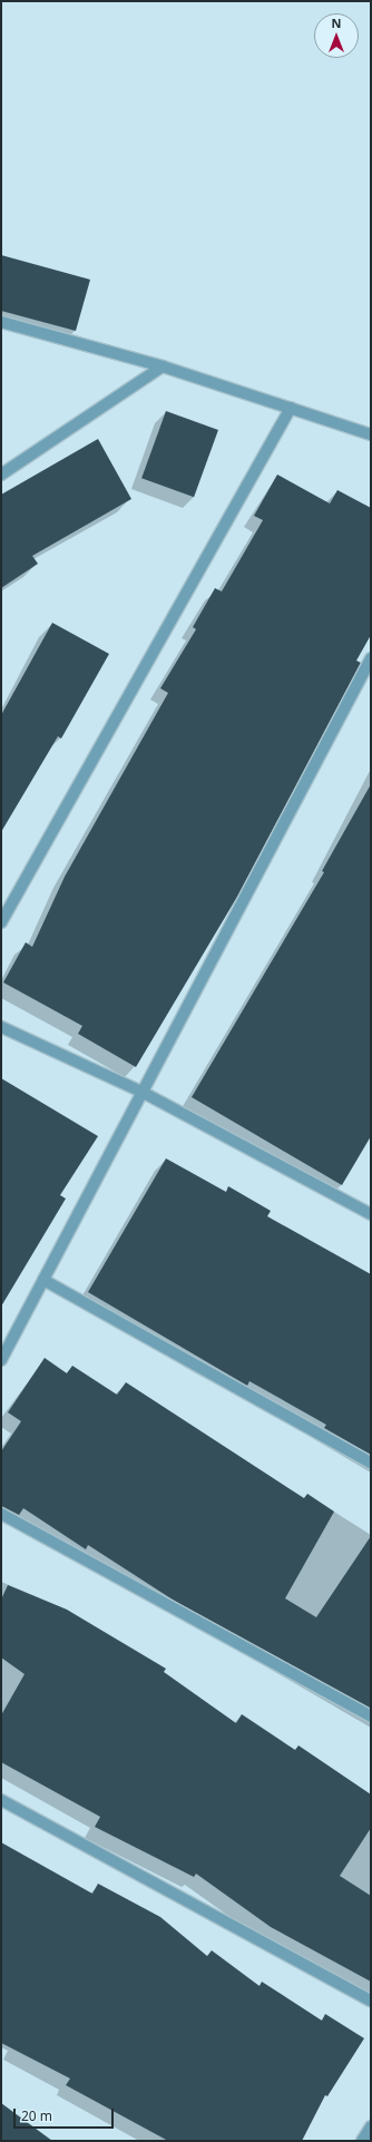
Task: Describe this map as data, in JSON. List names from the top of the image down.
{
  "scale_bar": "20 m",
  "north": "top"
}
